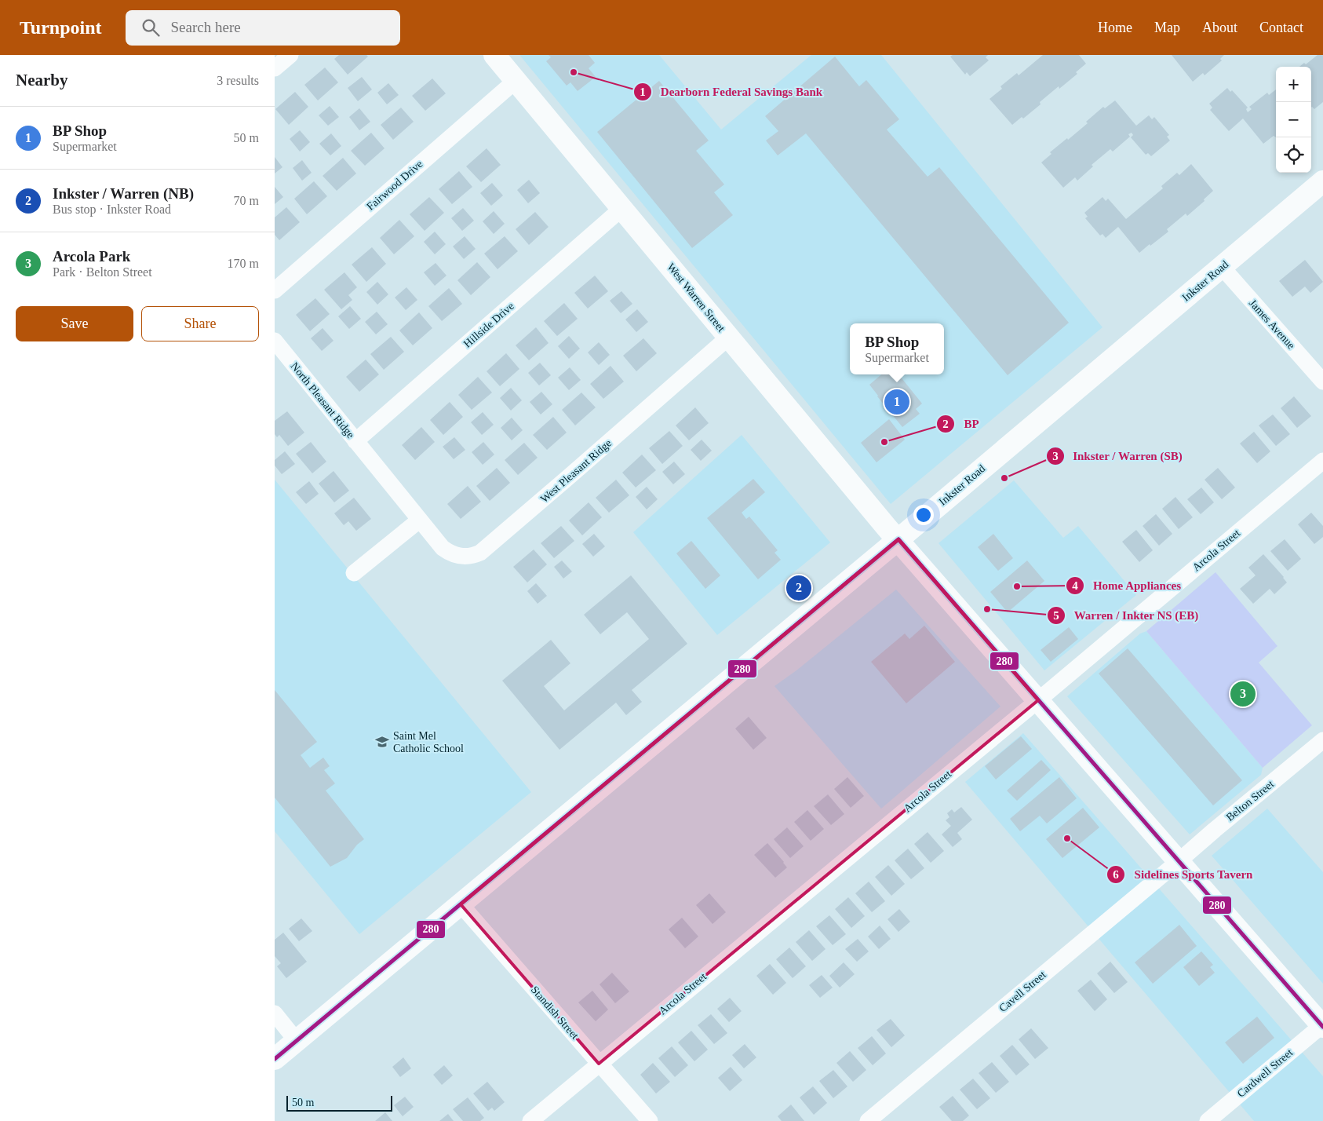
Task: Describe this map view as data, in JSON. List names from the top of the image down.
{
  "streets": {
    "main road": ["Inkster Road", "West Warren Street"],
    "street": [
      "Fairwood Drive",
      "James Avenue",
      "Hillside Drive",
      "North Pleasant Ridge",
      "West Pleasant Ridge",
      "Arcola Street",
      "Belton Street",
      "Cavell Street",
      "Standish Street",
      "Cardwell Street"
    ]
  },
  "crossings": [
    ["Fairwood Drive", "West Warren Street"],
    ["Inkster Road", "West Warren Street"],
    ["Inkster Road", "James Avenue"],
    ["Inkster Road", "Standish Street"],
    ["West Warren Street", "Hillside Drive"],
    ["West Warren Street", "West Pleasant Ridge"],
    ["West Warren Street", "Arcola Street"],
    ["West Warren Street", "Belton Street"],
    ["West Warren Street", "Cavell Street"],
    ["West Warren Street", "Cardwell Street"],
    ["Hillside Drive", "North Pleasant Ridge"],
    ["Hillside Drive", "West Pleasant Ridge"],
    ["North Pleasant Ridge", "West Pleasant Ridge"],
    ["Arcola Street", "Standish Street"],
    ["Belton Street", "Cavell Street"]
  ],
  "places": {
    "other": [
      "Dearborn Federal Savings Bank",
      "BP",
      "Inkster / Warren (SB)",
      "Home Appliances",
      "Warren / Inkter NS (EB)",
      "Sidelines Sports Tavern"
    ],
    "school or university": ["Saint Mel Catholic School"]
  },
  "lines": ["transit line 280"],
  "scale_bar": "50 m",
  "page": {
    "header": "Turnpoint",
    "search": "Search here",
    "nav": [
      "Home",
      "Map",
      "About",
      "Contact"
    ],
    "heading": ["Nearby", "3 results"],
    "map_buttons": ["+", "−"],
    "list": [
      {
        "mark": "1",
        "name": "BP Shop",
        "note": "Supermarket",
        "value": "50 m"
      },
      {
        "mark": "2",
        "name": "Inkster / Warren (NB)",
        "note": "Bus stop · Inkster Road",
        "value": "70 m"
      },
      {
        "mark": "3",
        "name": "Arcola Park",
        "note": "Park · Belton Street",
        "value": "170 m"
      }
    ],
    "buttons": ["Save", "Share"],
    "popup": ["BP Shop", "Supermarket"],
    "pins": ["1", "2", "3"],
    "scale": "50 m"
  }
}
